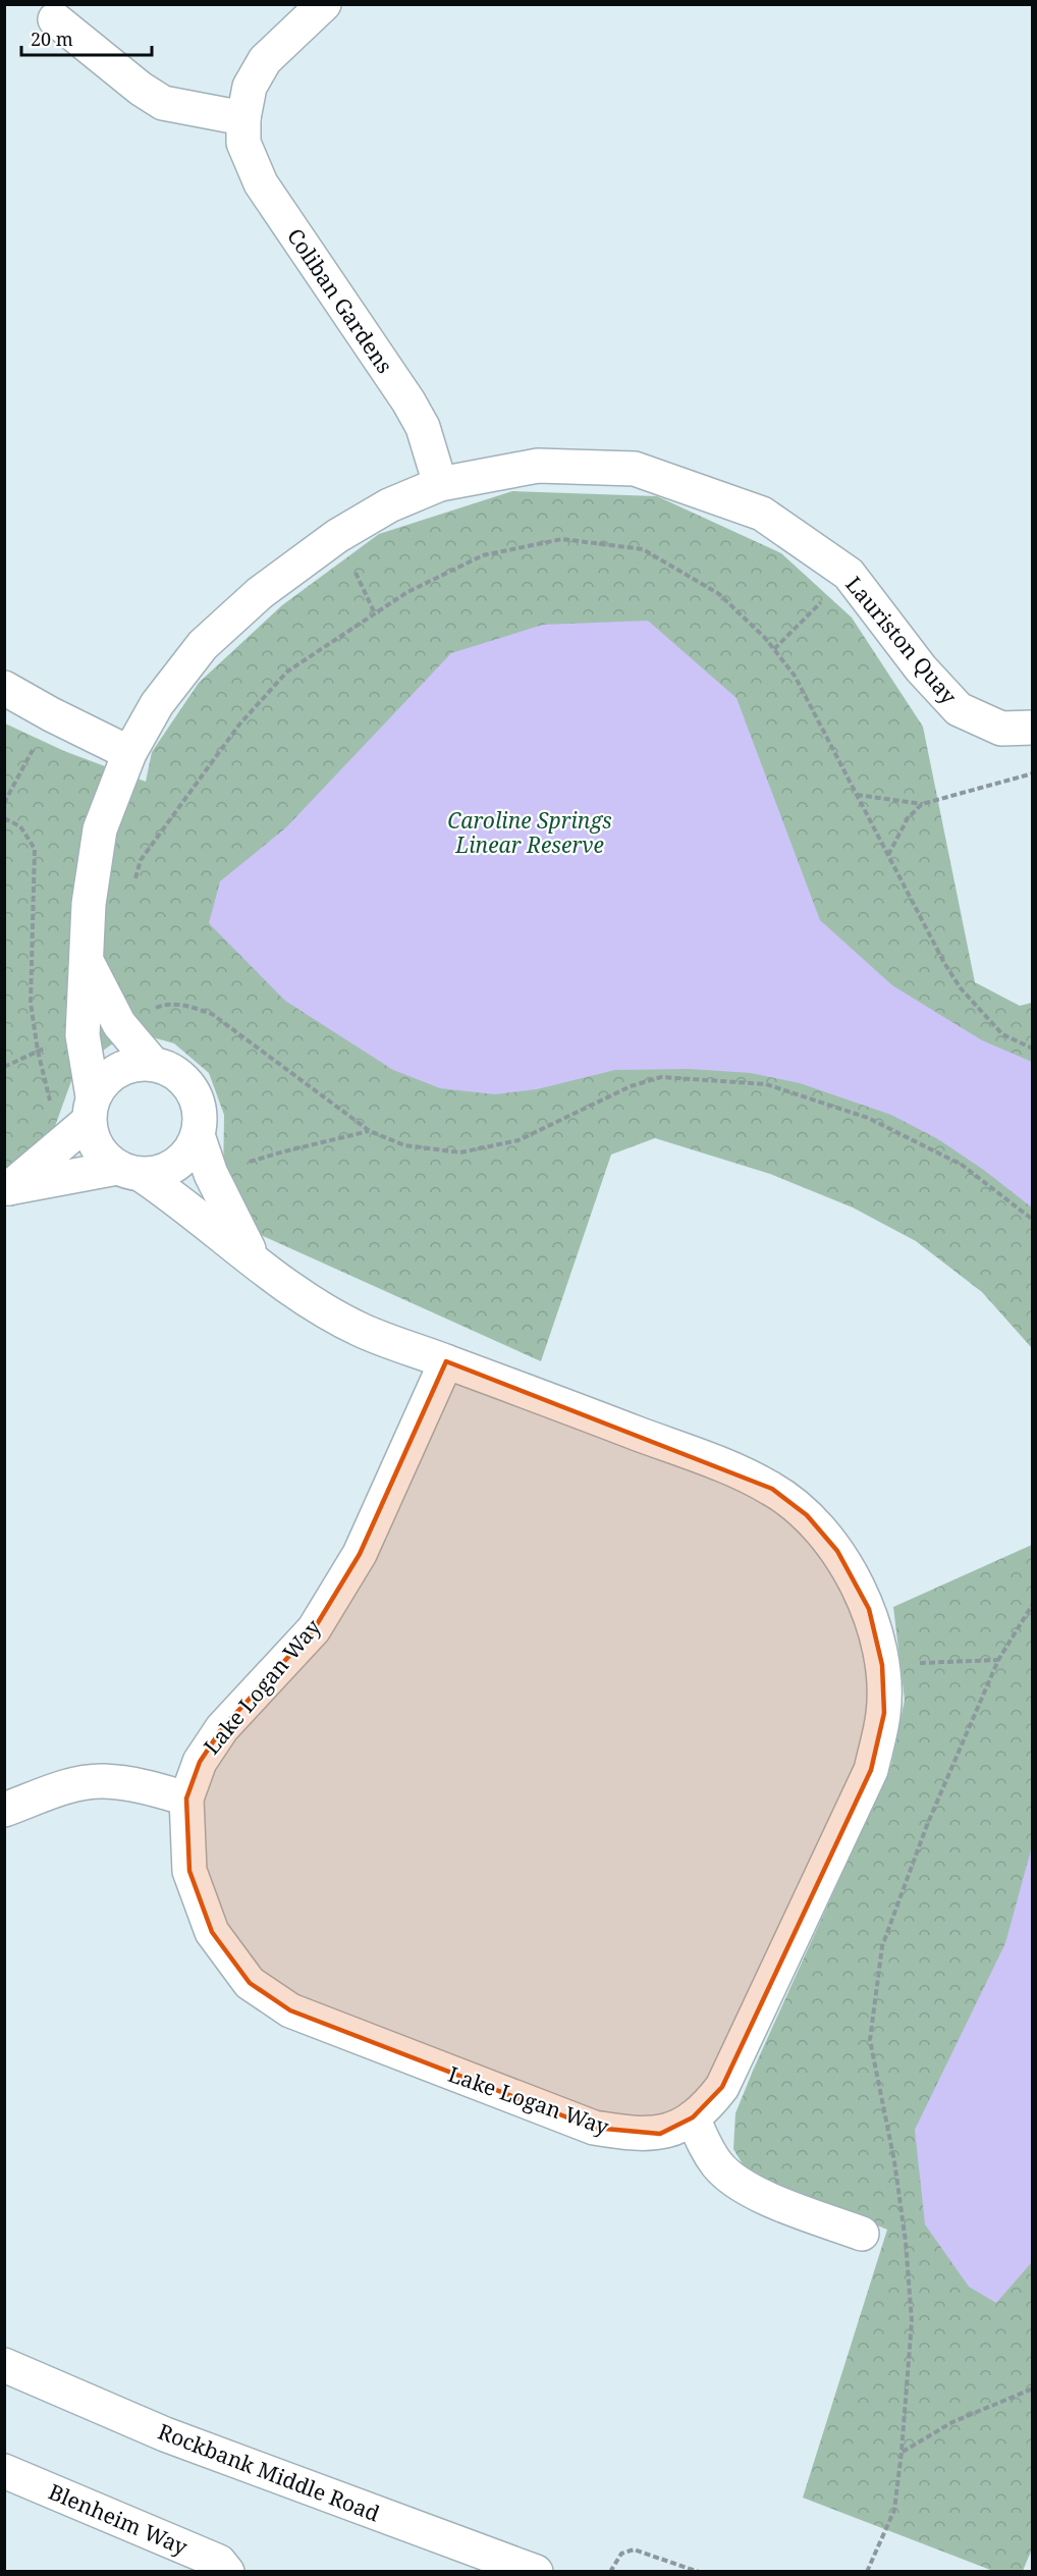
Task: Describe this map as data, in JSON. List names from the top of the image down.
{
  "streets": {
    "street": [
      "Coliban Gardens",
      "Lauriston Quay",
      "Lake Logan Way",
      "Rockbank Middle Road",
      "Blenheim Way"
    ]
  },
  "crossings": [
    ["Coliban Gardens", "Lauriston Quay"],
    ["Lauriston Quay", "Lake Logan Way"]
  ],
  "parks": ["Caroline Springs Linear Reserve"],
  "scale_bar": "20 m"
}
